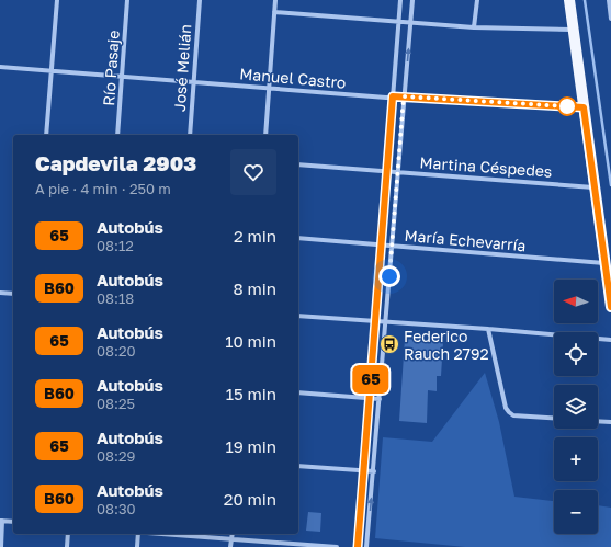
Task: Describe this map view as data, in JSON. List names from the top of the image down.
{
  "streets": {
    "street": [
      "Río Pasaje",
      "José Melián",
      "Manuel Castro",
      "Martina Céspedes",
      "María Echevarría"
    ]
  },
  "crossings": [
    ["Río Pasaje", "Manuel Castro"],
    ["José Melián", "Manuel Castro"]
  ],
  "places": {
    "bus stop": ["Federico Rauch 2792"]
  },
  "lines": ["bus line 65"],
  "north": "left",
  "page": {
    "on_map": "65",
    "heading": ["Capdevila 2903", "A pie · 4 min · 250 m"],
    "list": [
      {
        "mark": "65",
        "name": "Autobús",
        "note": "08:12",
        "value": "2 min"
      },
      {
        "mark": "B60",
        "name": "Autobús",
        "note": "08:18",
        "value": "8 min"
      },
      {
        "mark": "65",
        "name": "Autobús",
        "note": "08:20",
        "value": "10 min"
      },
      {
        "mark": "B60",
        "name": "Autobús",
        "note": "08:25",
        "value": "15 min"
      },
      {
        "mark": "65",
        "name": "Autobús",
        "note": "08:29",
        "value": "19 min"
      },
      {
        "mark": "B60",
        "name": "Autobús",
        "note": "08:30",
        "value": "20 min"
      }
    ],
    "map_buttons": ["+", "−"]
  }
}
